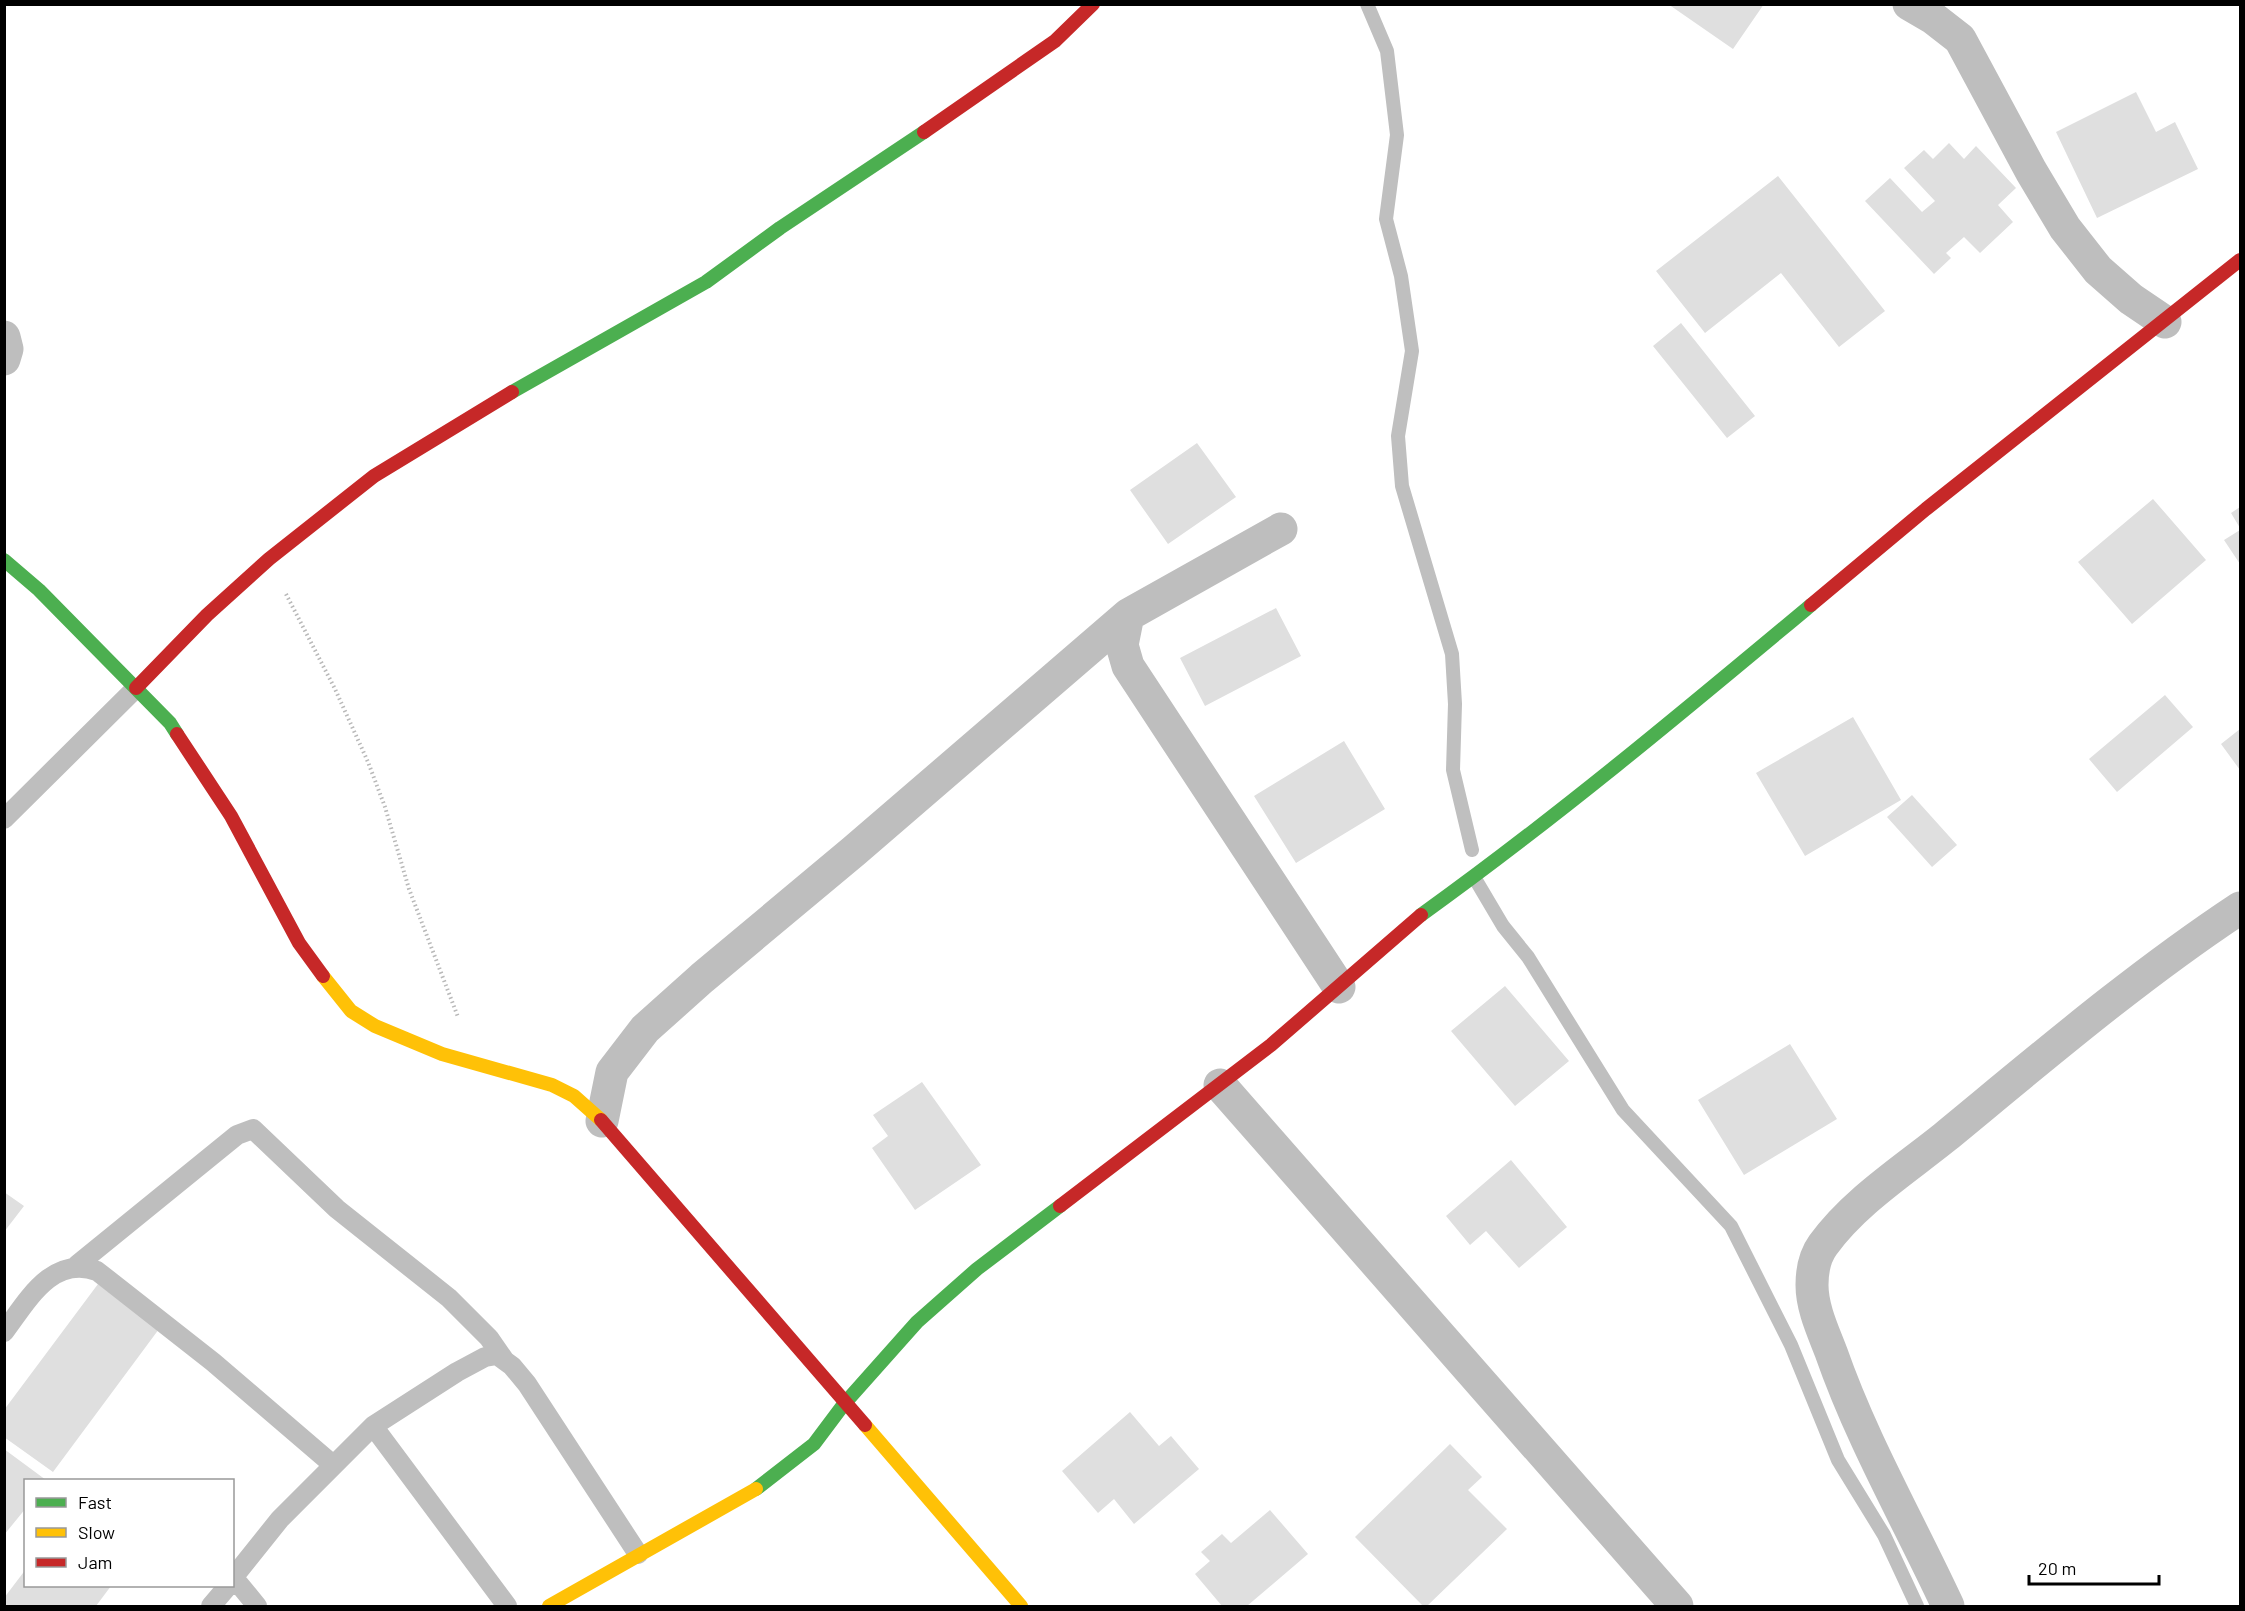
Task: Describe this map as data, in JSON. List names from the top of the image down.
{
  "legend": ["Fast", "Slow", "Jam"],
  "scale_bar": "20 m"
}
